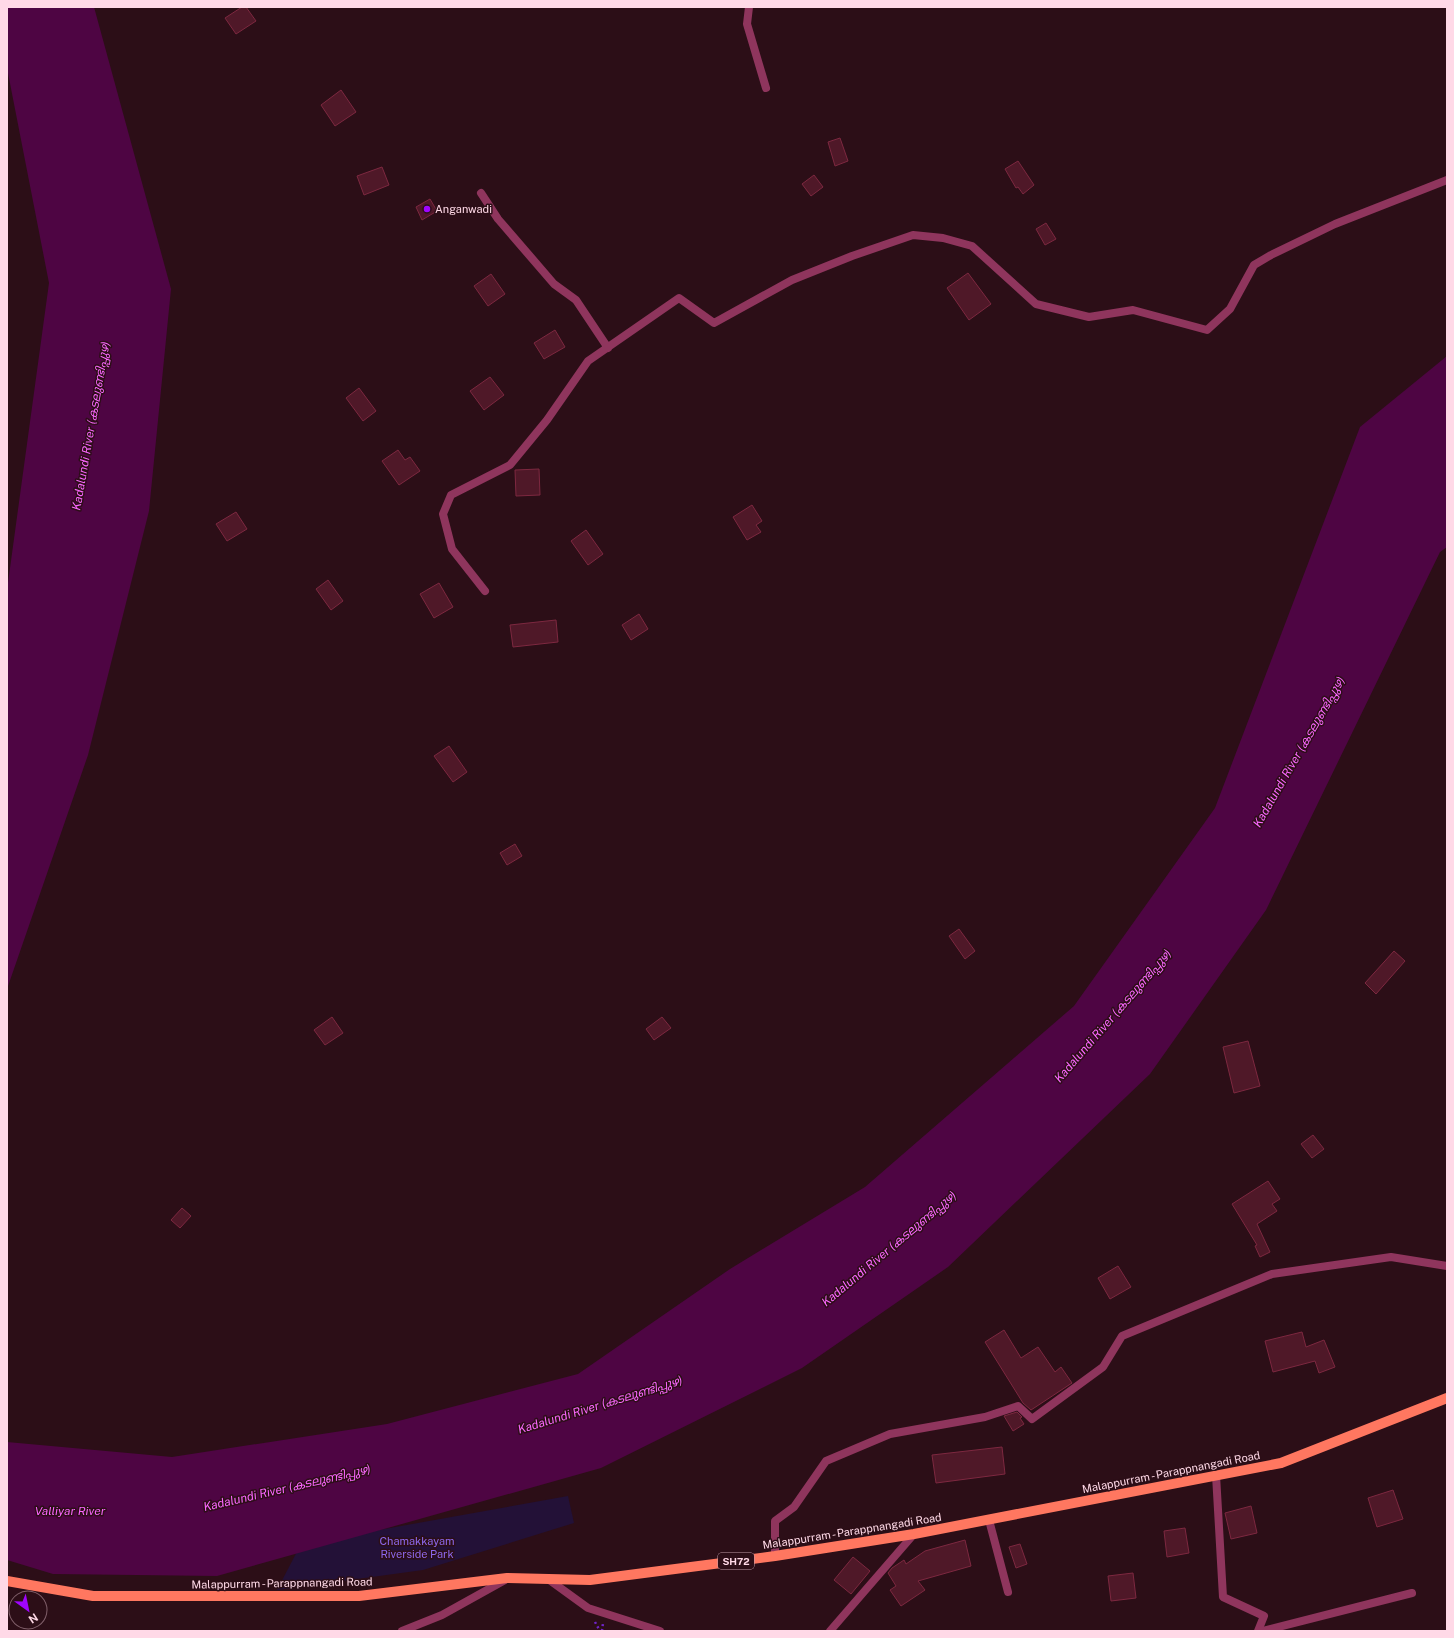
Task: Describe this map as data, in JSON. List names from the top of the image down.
{
  "streets": {
    "main road": ["Malappurram - Parappnangadi Road", "SH72"]
  },
  "water": ["Kadalundi River (കടലുണ്ടിപ്പുഴ)", "Valliyar River"],
  "parks": ["Chamakkayam Riverside Park"],
  "places": ["Anganwadi"],
  "north": "bottom right"
}
